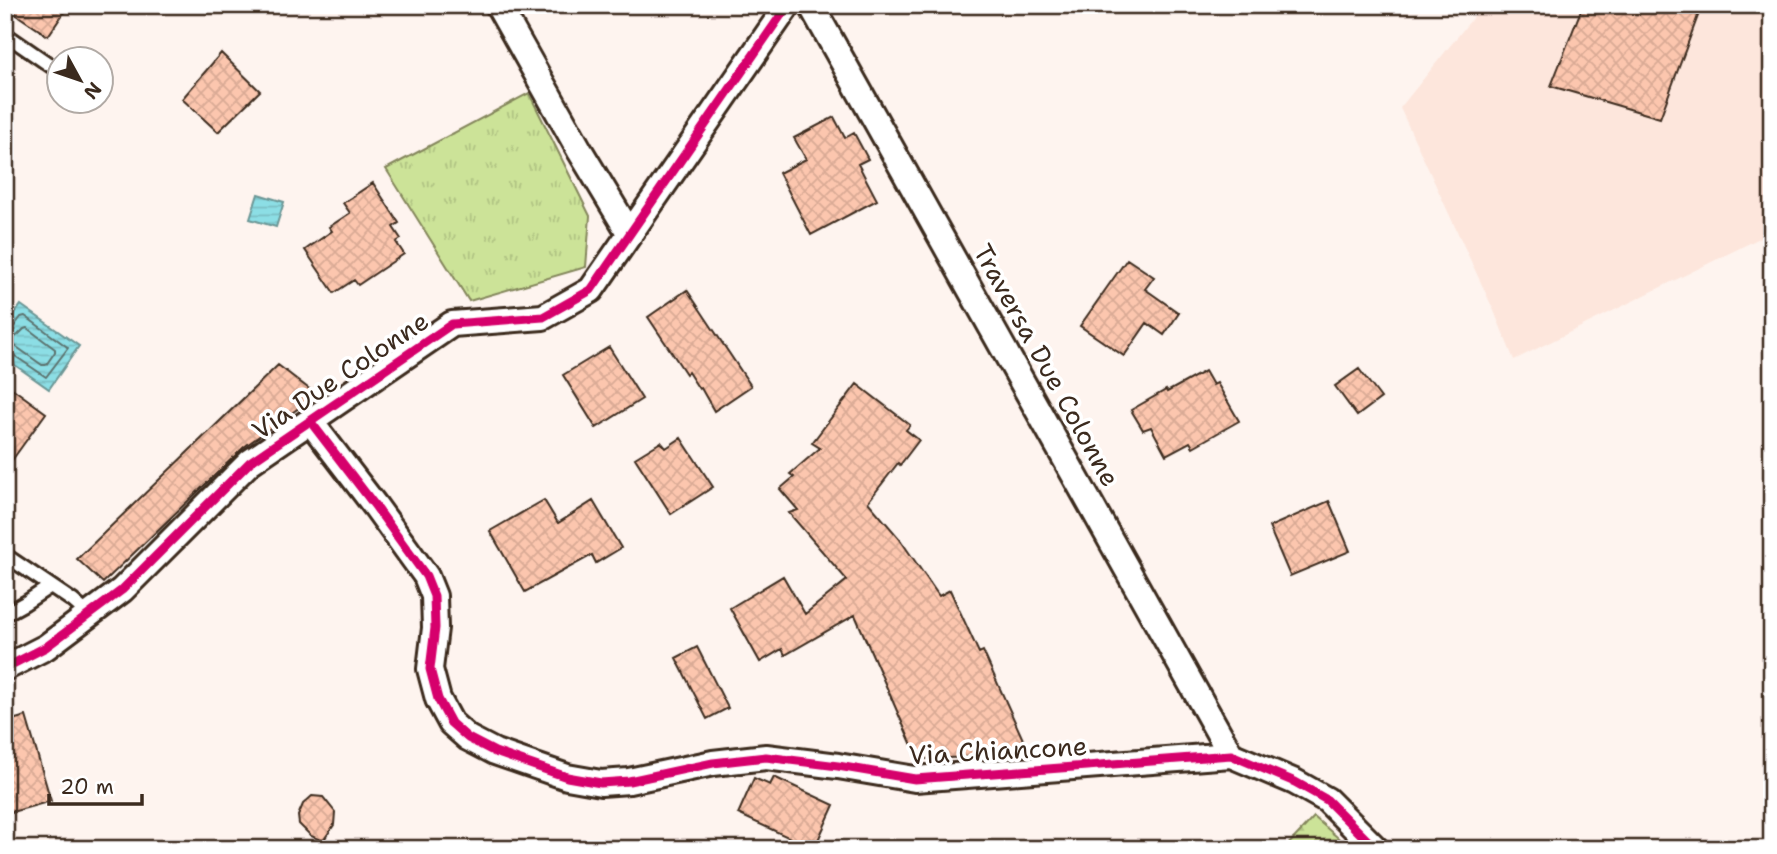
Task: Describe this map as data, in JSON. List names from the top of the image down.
{
  "streets": {
    "street": ["Traversa Due Colonne", "Via Due Colonne", "Via Chiancone"]
  },
  "crossings": [
    ["Traversa Due Colonne", "Via Chiancone"],
    ["Via Due Colonne", "Via Chiancone"]
  ],
  "scale_bar": "20 m",
  "north": "bottom right"
}
